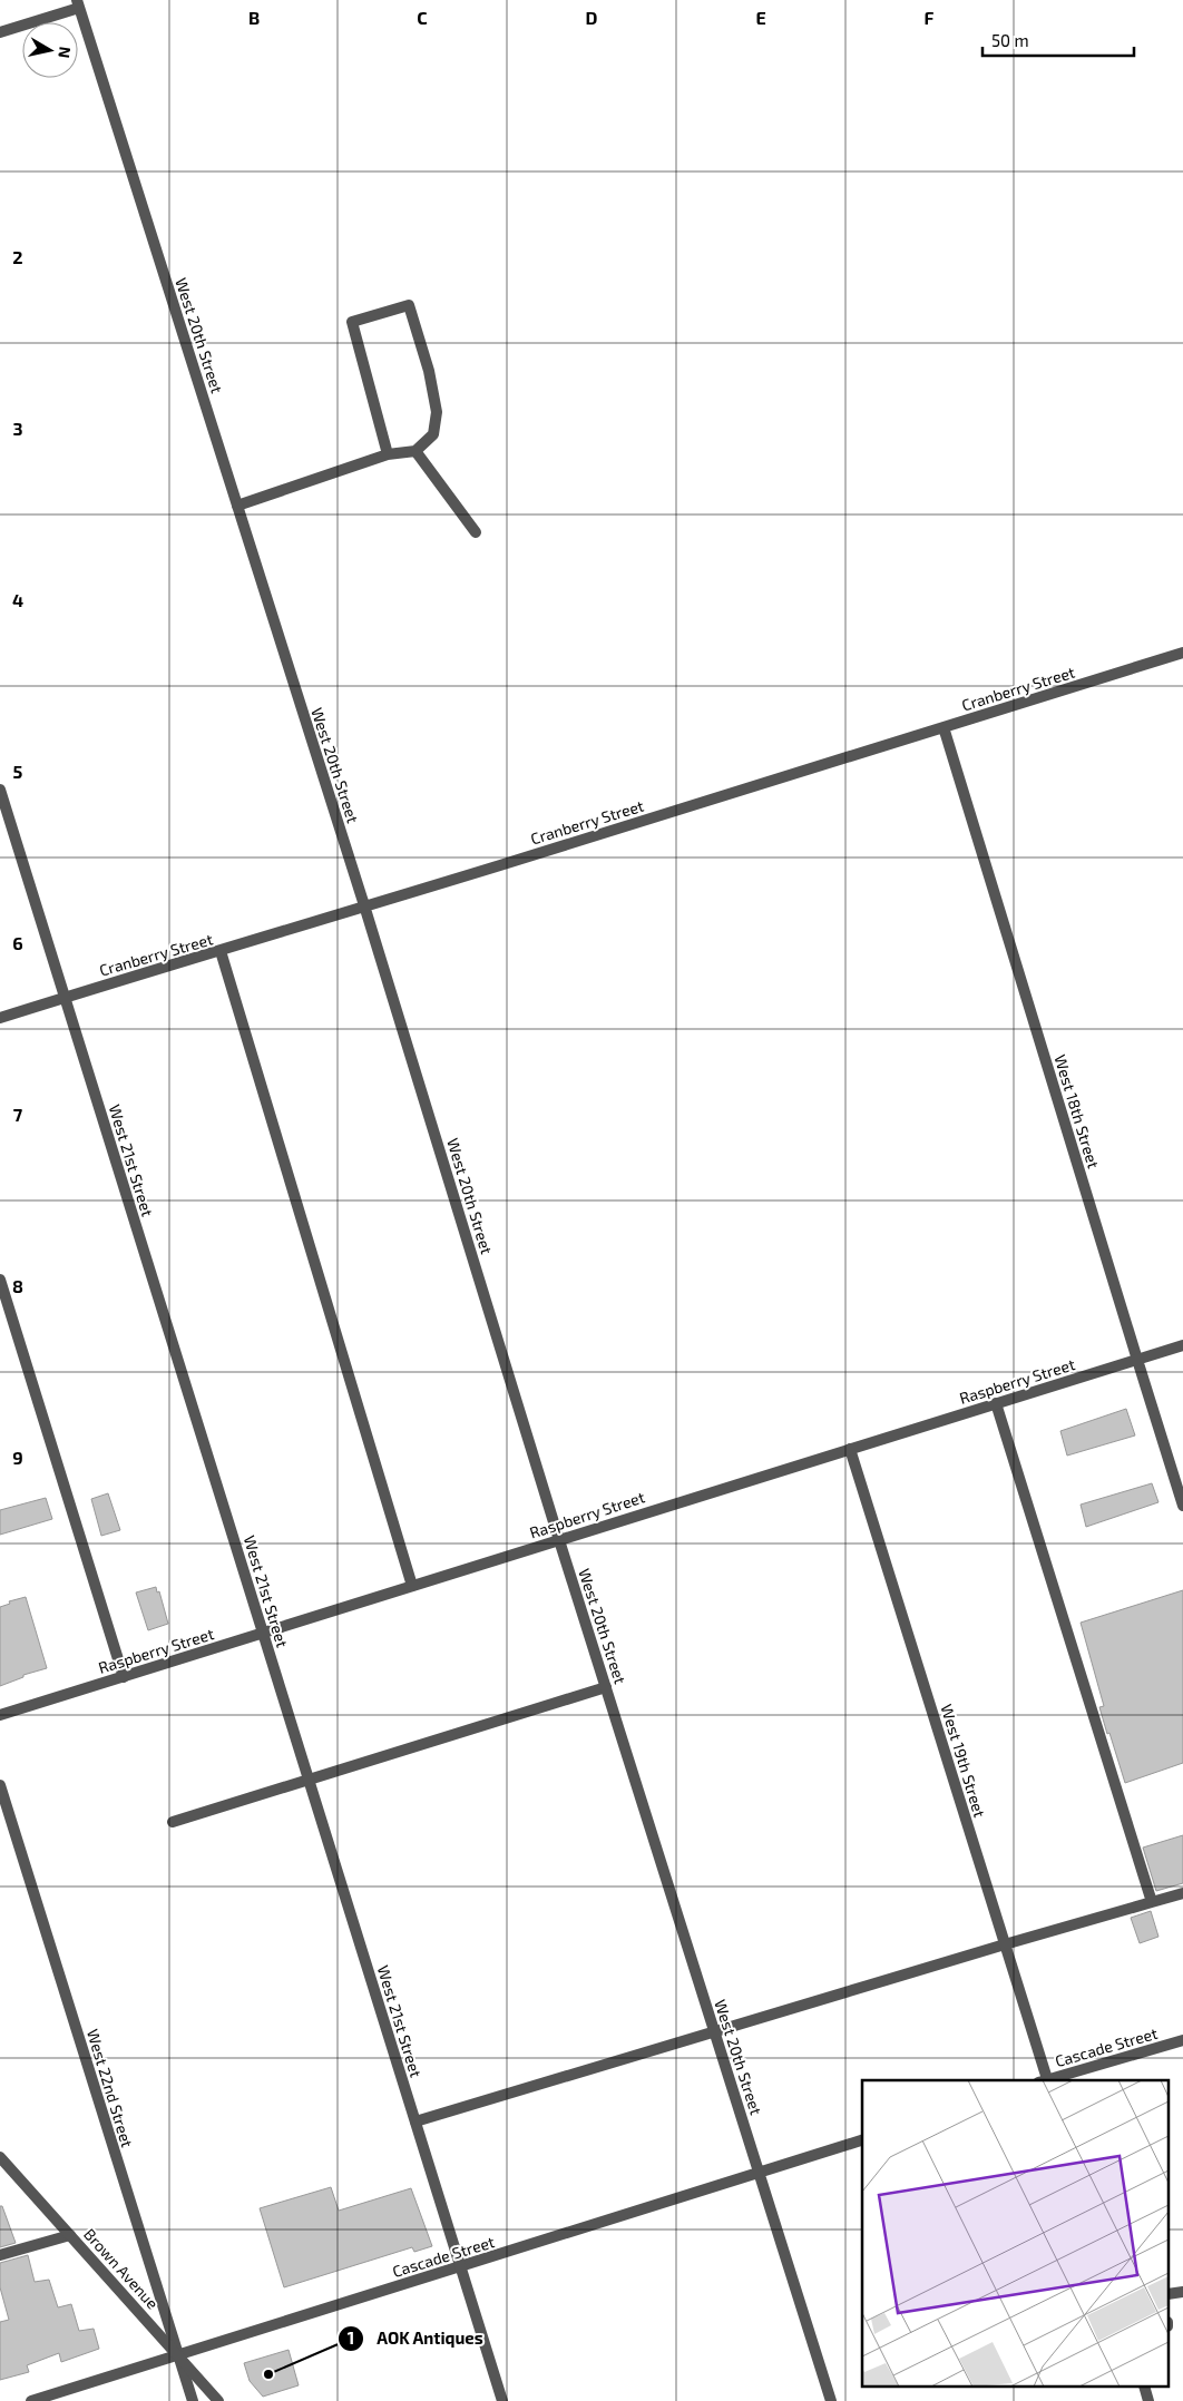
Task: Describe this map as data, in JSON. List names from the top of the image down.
{
  "streets": {
    "street": [
      "West 20th Street",
      "Cranberry Street",
      "West 18th Street",
      "West 21st Street",
      "Raspberry Street",
      "West 19th Street",
      "Cascade Street",
      "West 22nd Street",
      "Brown Avenue"
    ]
  },
  "crossings": [
    ["West 20th Street", "Cranberry Street"],
    ["West 20th Street", "Raspberry Street"],
    ["West 20th Street", "Cascade Street"],
    ["Cranberry Street", "West 18th Street"],
    ["Cranberry Street", "West 21st Street"],
    ["West 18th Street", "Raspberry Street"],
    ["West 21st Street", "Raspberry Street"],
    ["West 21st Street", "Cascade Street"],
    ["Raspberry Street", "West 19th Street"],
    ["Cascade Street", "West 22nd Street"],
    ["Cascade Street", "Brown Avenue"],
    ["West 22nd Street", "Brown Avenue"]
  ],
  "places": ["AOK Antiques"],
  "scale_bar": "50 m",
  "north": "right",
  "grid": {
    "columns": [
      "B",
      "C",
      "D",
      "E",
      "F"
    ],
    "rows": [
      "2",
      "3",
      "4",
      "5",
      "6",
      "7",
      "8",
      "9"
    ]
  }
}
